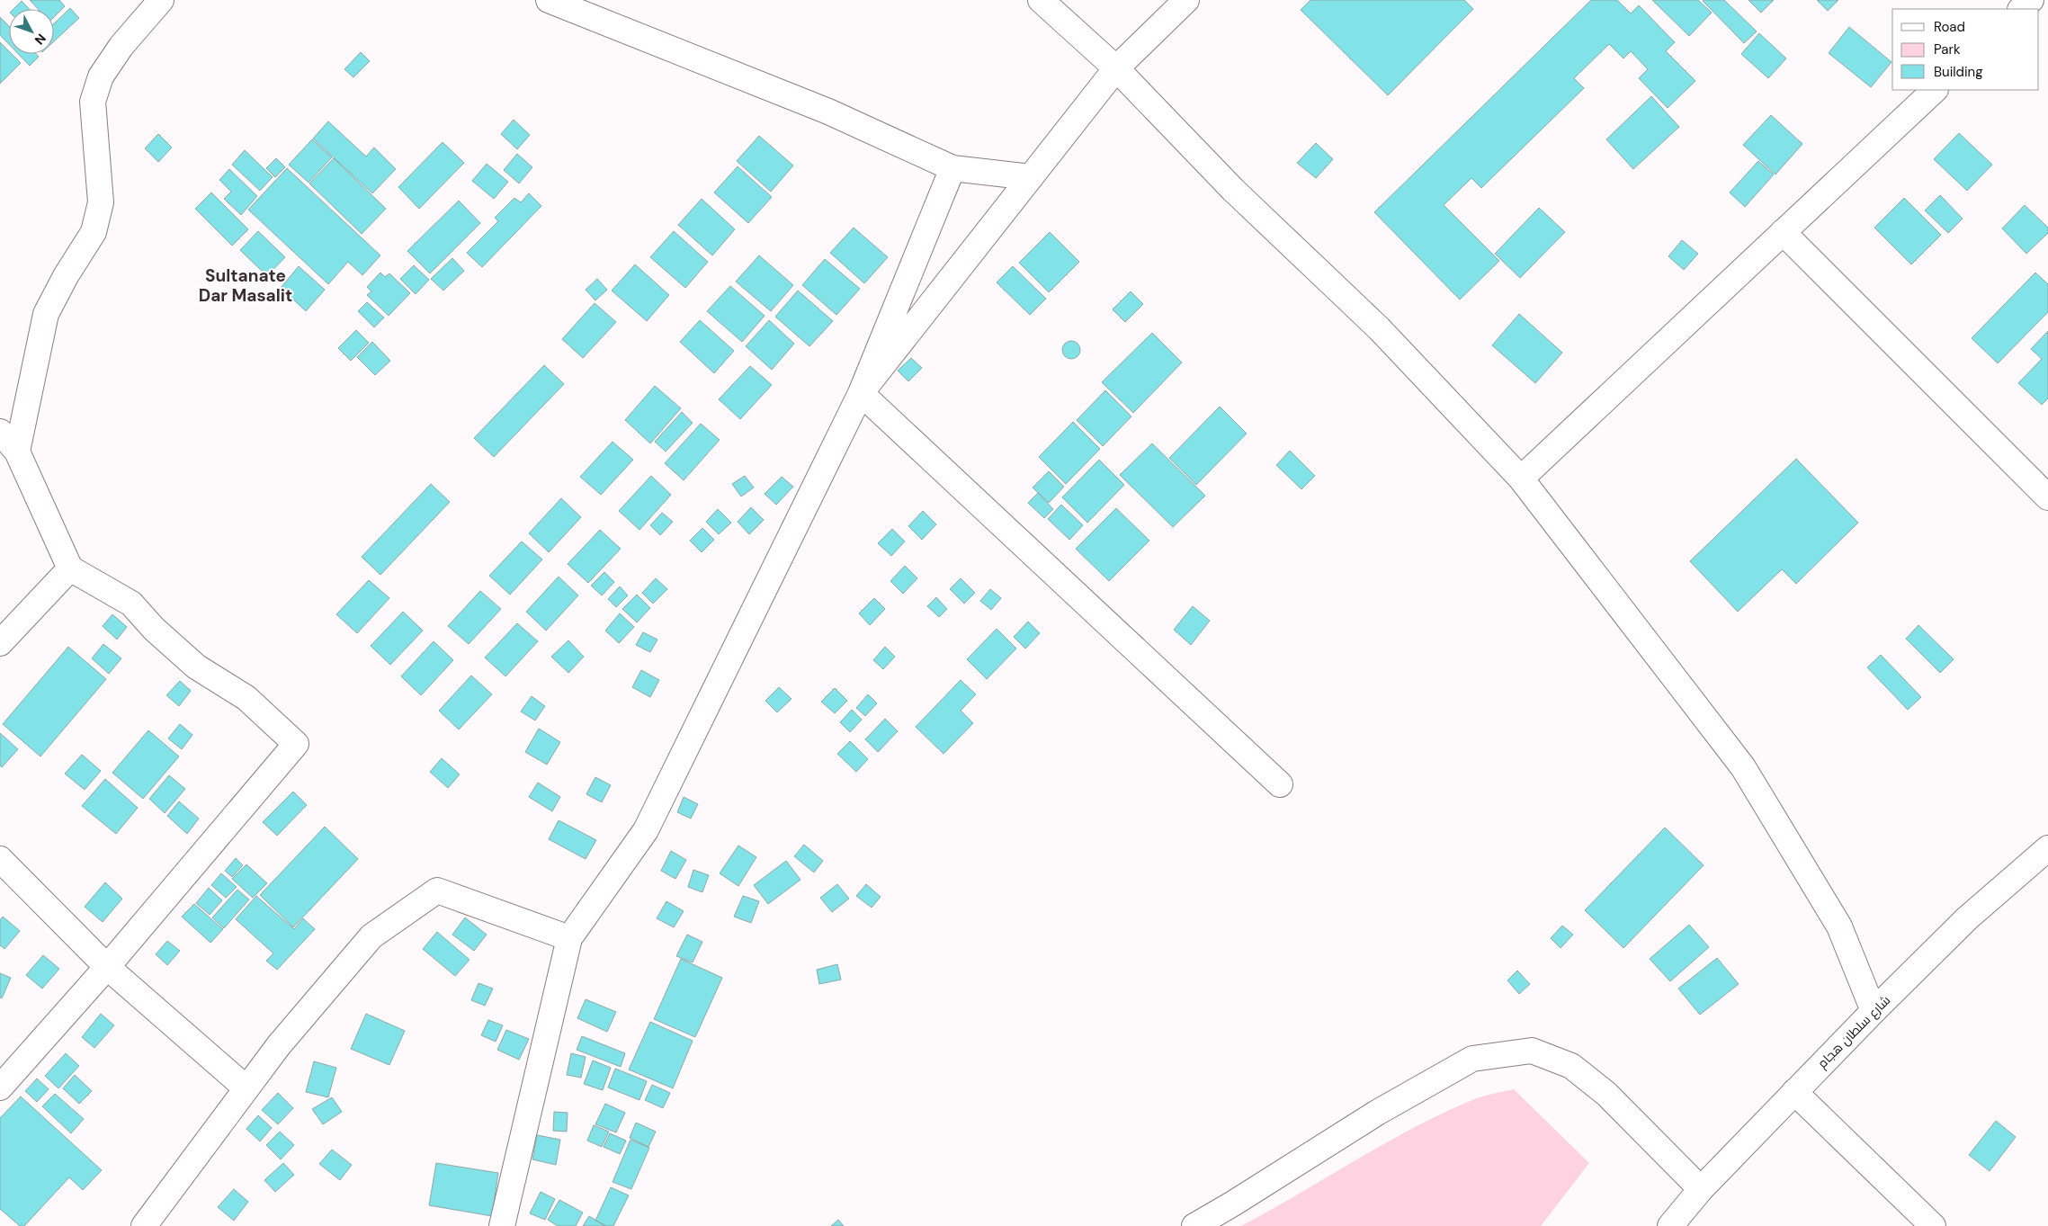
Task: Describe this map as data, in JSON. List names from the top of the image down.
{
  "streets": {
    "main road": ["شارع سلطان هجام"]
  },
  "districts": ["Sultanate Dar Masalit"],
  "legend": ["Road", "Park", "Building"],
  "north": "bottom right"
}
